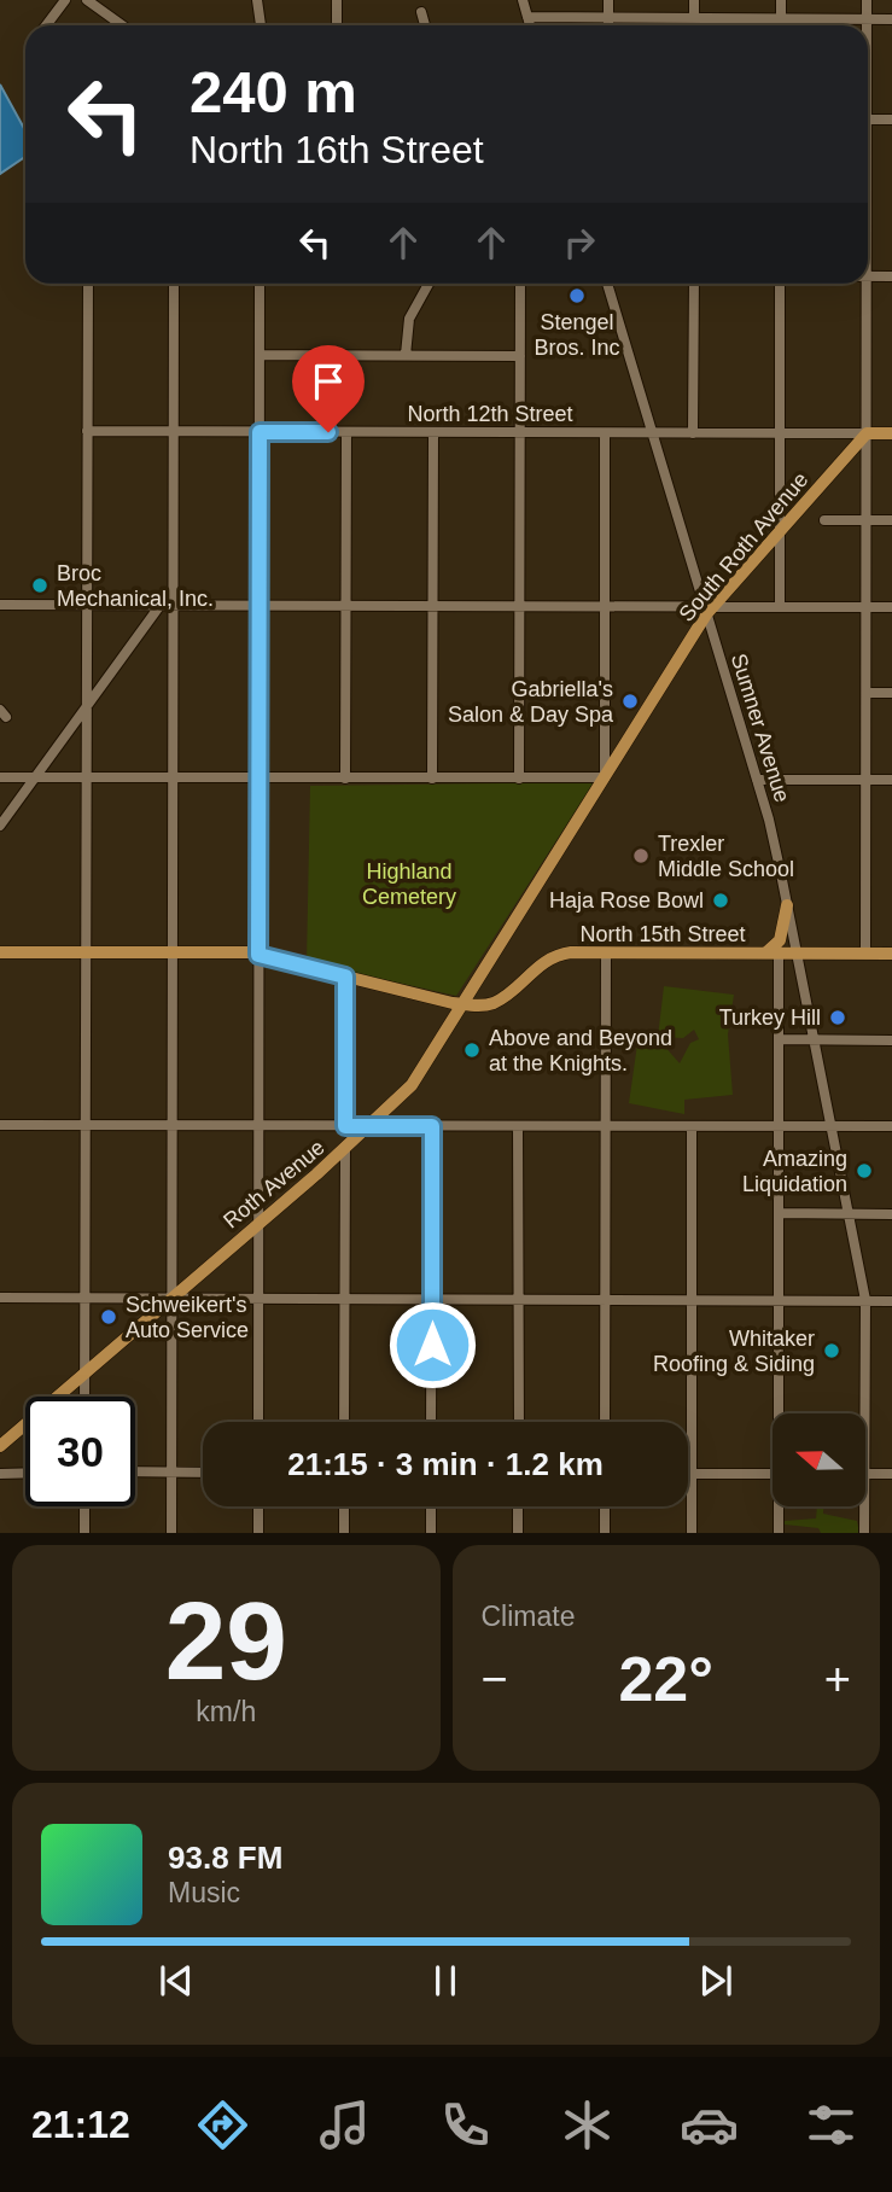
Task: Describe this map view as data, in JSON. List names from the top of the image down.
{
  "streets": {
    "main road": [
      "North 12th Street",
      "South Roth Avenue",
      "North 15th Street",
      "Roth Avenue"
    ],
    "street": ["Sumner Avenue"]
  },
  "crossings": [
    ["North 12th Street", "South Roth Avenue"],
    ["North 12th Street", "Sumner Avenue"],
    ["South Roth Avenue", "Sumner Avenue"],
    ["South Roth Avenue", "Roth Avenue"],
    ["Sumner Avenue", "North 15th Street"],
    ["North 15th Street", "Roth Avenue"]
  ],
  "parks": ["Highland Cemetery"],
  "places": [
    "Stengel Bros. Inc",
    "Broc Mechanical, Inc.",
    "Gabriella's Salon & Day Spa",
    "Trexler Middle School",
    "Haja Rose Bowl",
    "Turkey Hill",
    "Above and Beyond at the Knights.",
    "Amazing Liquidation",
    "Schweikert's Auto Service",
    "Whitaker Roofing & Siding"
  ],
  "north": "left",
  "page": {
    "turn": ["240 m", "North 16th Street"],
    "limit": "30",
    "trip": "21:15 · 3 min · 1.2 km",
    "tile": [
      ["29", "km/h"],
      "Climate"
    ],
    "heat": ["−", "22°", "+"],
    "song": ["93.8 FM", "Music"],
    "tabs": "21:12"
  }
}
